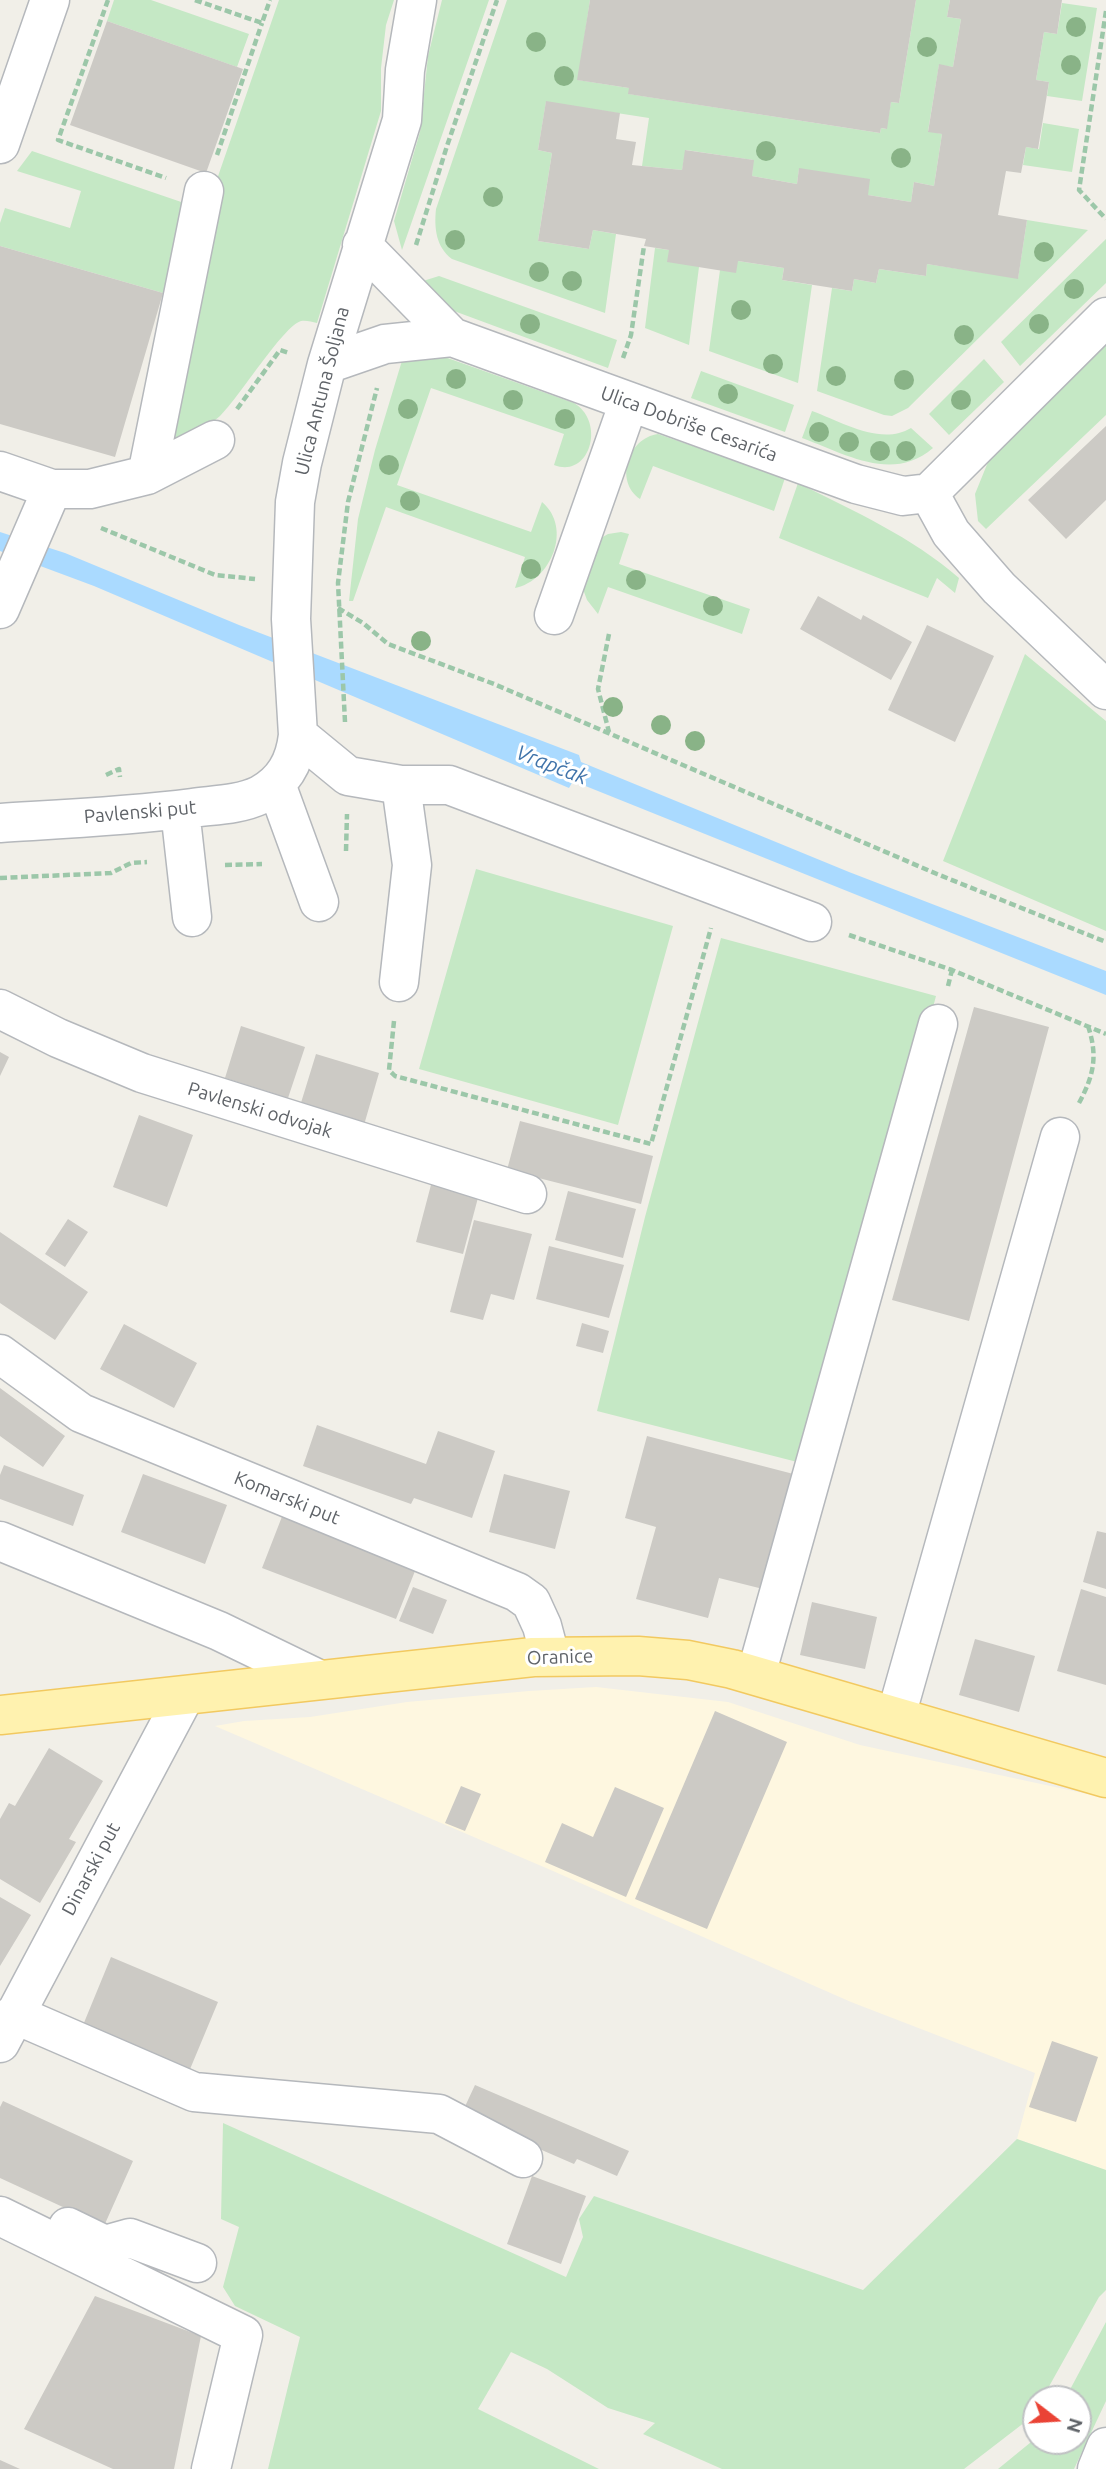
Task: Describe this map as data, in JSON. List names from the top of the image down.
{
  "streets": {
    "main road": ["Oranice"],
    "street": [
      "Ulica Antuna Šoljana",
      "Ulica Dobriše Cesarića",
      "Pavlenski put",
      "Pavlenski odvojak",
      "Komarski put",
      "Dinarski put"
    ]
  },
  "crossings": [
    ["Ulica Antuna Šoljana", "Ulica Dobriše Cesarića"],
    ["Ulica Antuna Šoljana", "Pavlenski put"],
    ["Komarski put", "Oranice"],
    ["Oranice", "Dinarski put"]
  ],
  "water": ["Vrapčak"],
  "north": "right"
}
